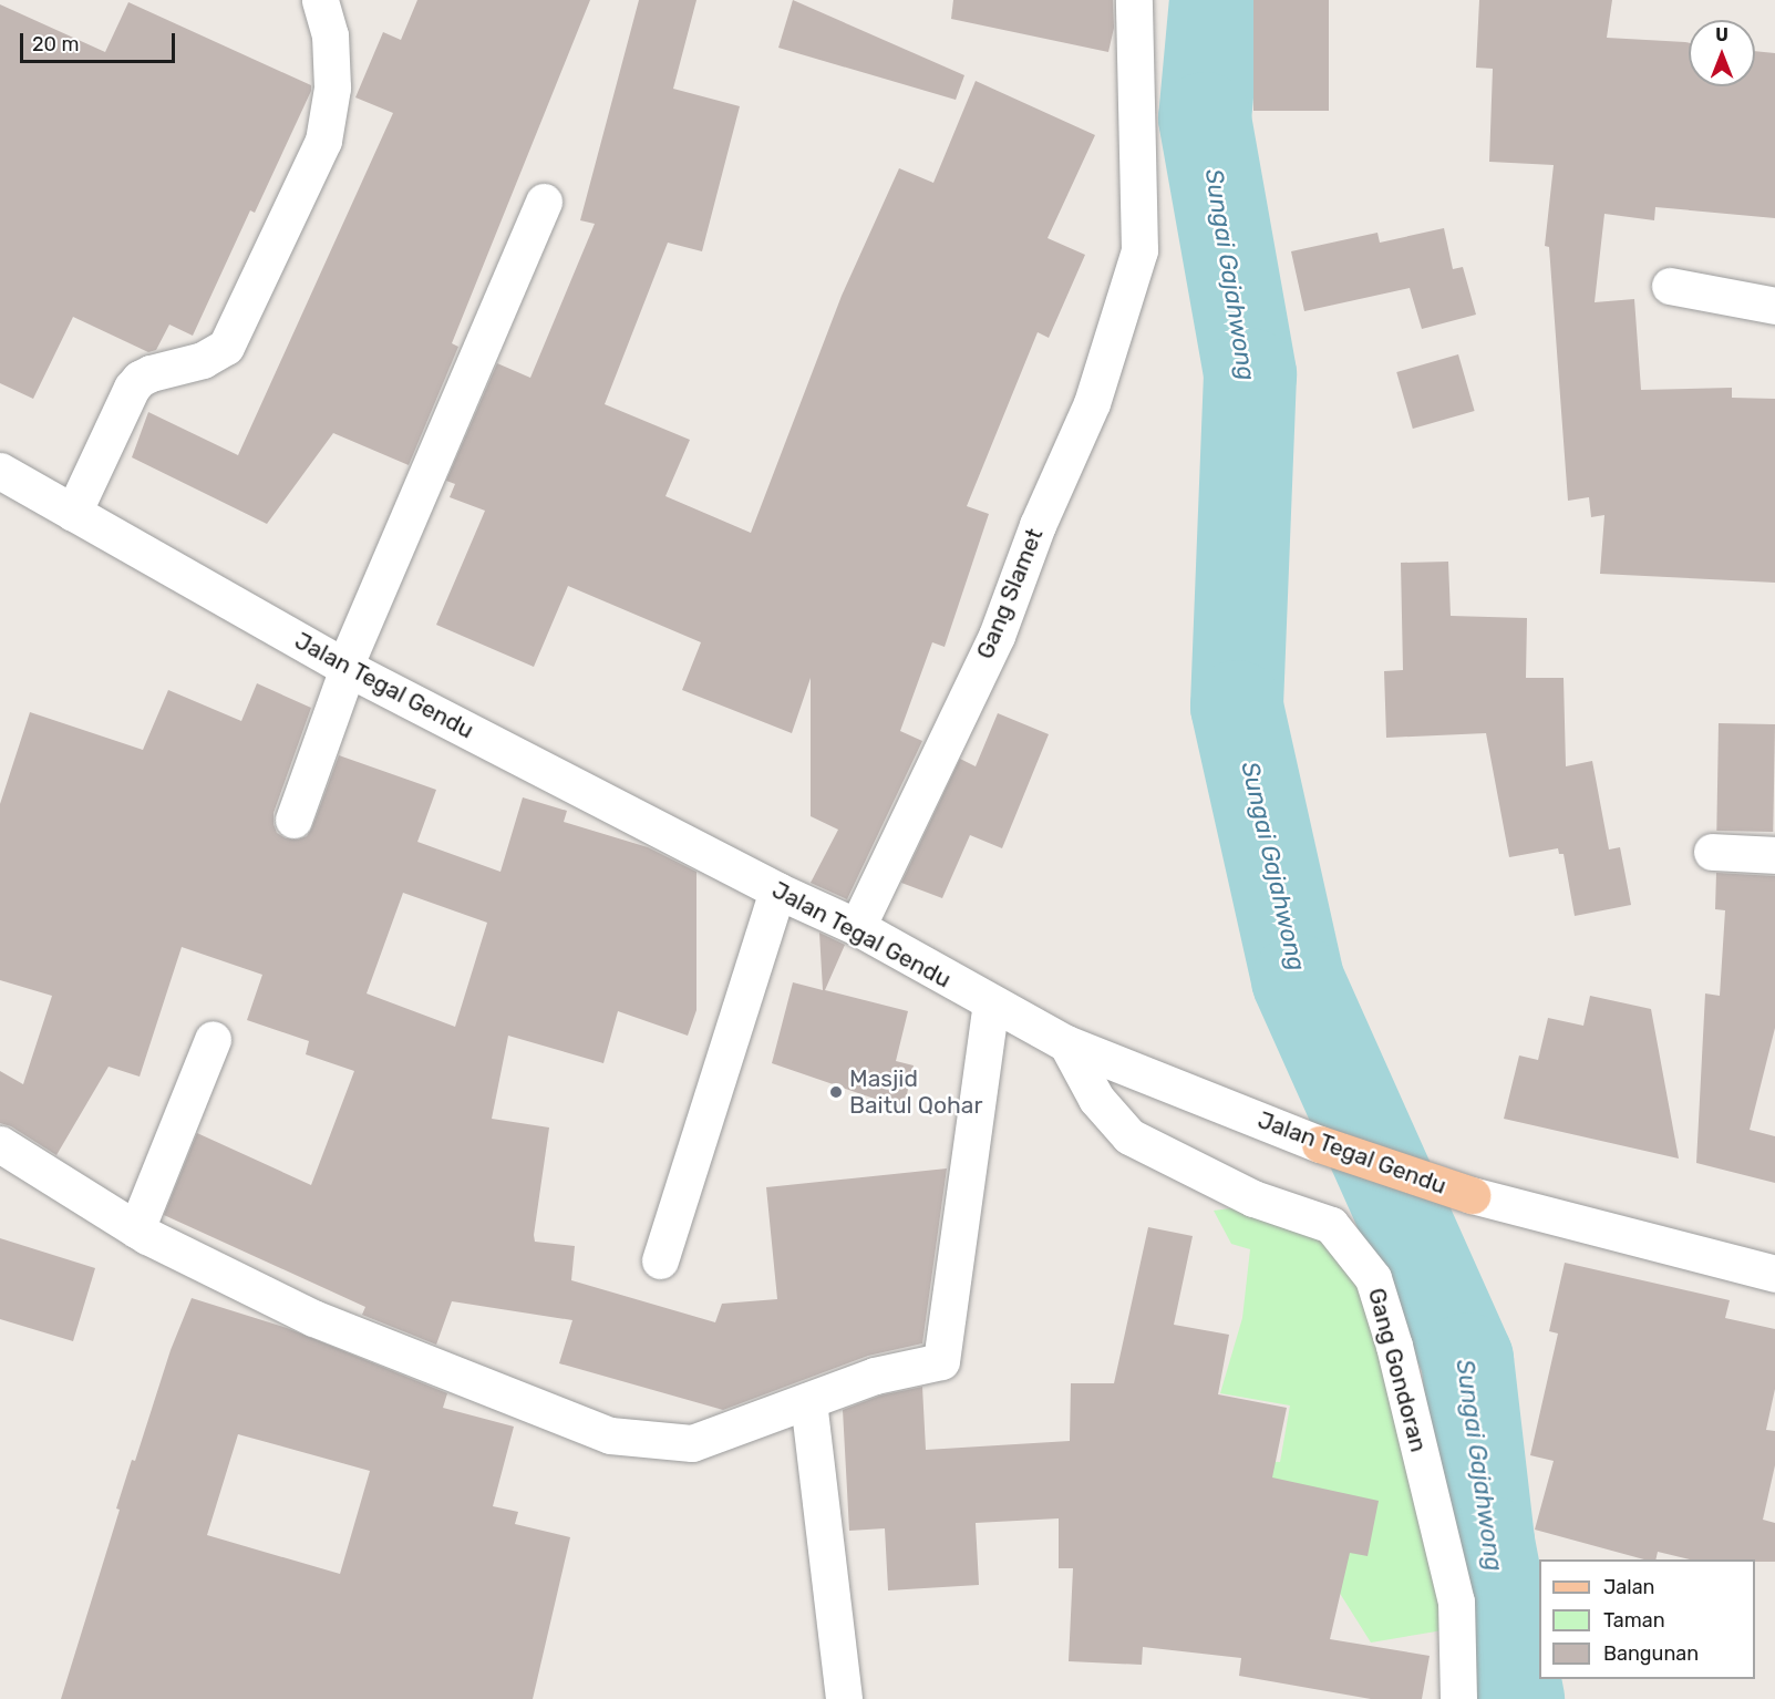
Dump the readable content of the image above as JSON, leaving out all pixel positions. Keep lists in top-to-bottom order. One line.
{"streets":{"main road":["Jalan Tegal Gendu"],"street":["Gang Slamet","Gang Gondoran"]},"crossings":[["Gang Slamet","Jalan Tegal Gendu"],["Jalan Tegal Gendu","Gang Gondoran"]],"water":["Sungai Gajahwong"],"places":["Masjid Baitul Qohar"],"legend":["Jalan","Taman","Bangunan"],"scale_bar":"20 m","north":"top"}
